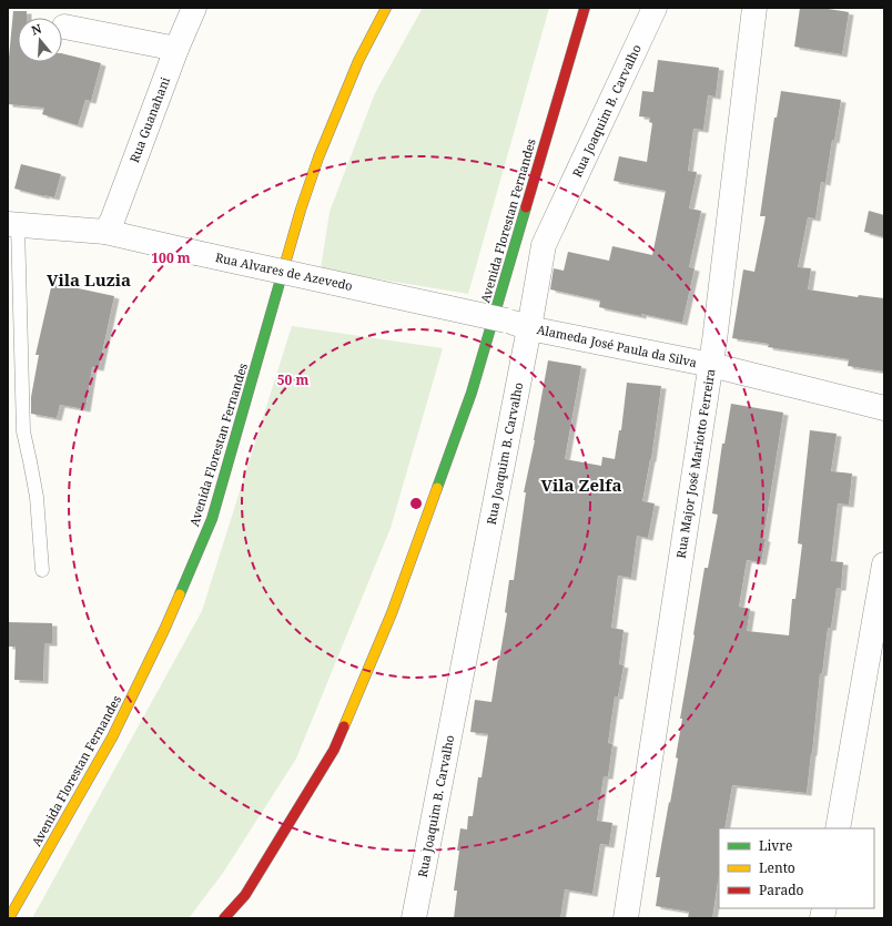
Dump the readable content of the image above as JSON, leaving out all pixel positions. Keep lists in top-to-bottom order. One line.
{"streets":{"highway":["Avenida Florestan Fernandes"],"street":["Rua Joaquim B. Carvalho","Rua Guanahani","Rua Alvares de Azevedo","Alameda José Paula da Silva","Rua Major José Mariotto Ferreira"]},"crossings":[["Rua Joaquim B. Carvalho","Alameda José Paula da Silva"],["Rua Guanahani","Rua Alvares de Azevedo"],["Rua Alvares de Azevedo","Alameda José Paula da Silva"],["Alameda José Paula da Silva","Rua Major José Mariotto Ferreira"]],"districts":["Vila Luzia","Vila Zelfa"],"legend":["Livre","Lento","Parado"],"north":"top","rings":["100 m","50 m"]}
